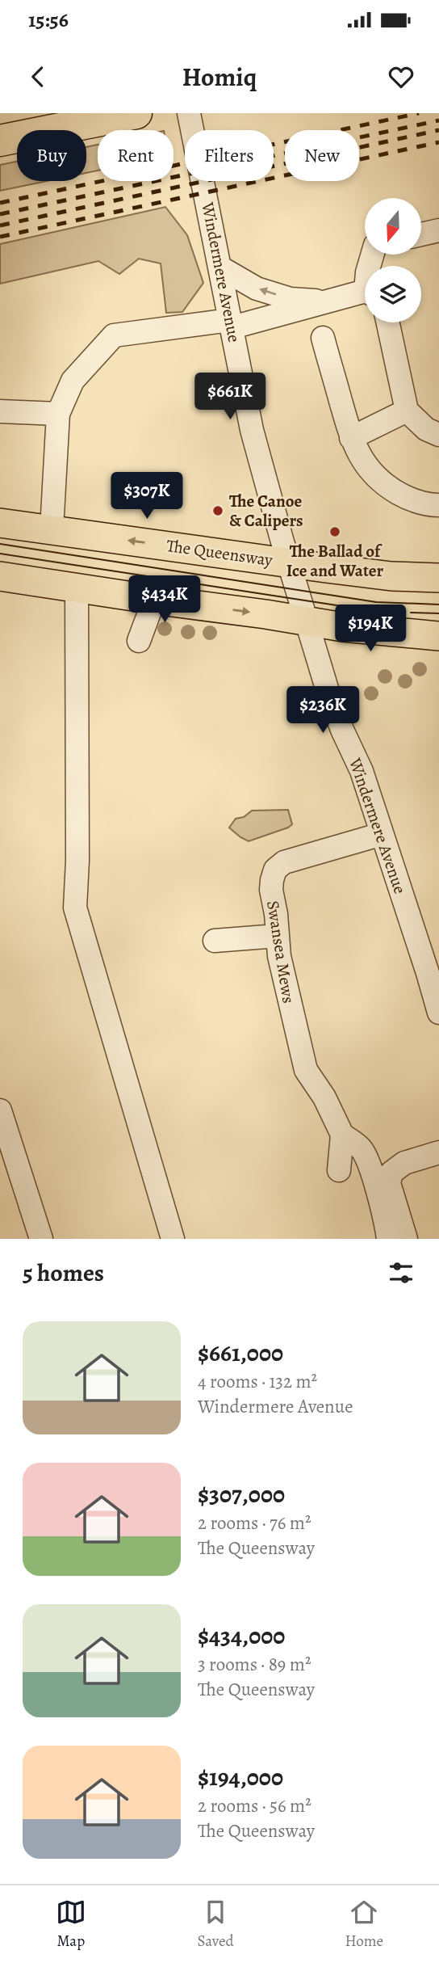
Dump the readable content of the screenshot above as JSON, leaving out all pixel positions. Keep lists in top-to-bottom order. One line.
{"streets":{"main road":["The Queensway"],"street":["Windermere Avenue","Swansea Mews"]},"crossings":[["Windermere Avenue","The Queensway"],["Windermere Avenue","Swansea Mews"]],"places":["The Canoe & Calipers","The Ballad of Ice and Water"],"north":"bottom","page":{"status":"15:56","header":"Homiq","chip":["Buy","Rent","Filters","New"],"price":["$661K","$307K","$434K","$194K","$236K"],"heading":"5 homes","list":[{"name":"$661,000","note":"4 rooms · 132 m² · Windermere Avenue"},{"name":"$307,000","note":"2 rooms · 76 m² · The Queensway"},{"name":"$434,000","note":"3 rooms · 89 m² · The Queensway"},{"name":"$194,000","note":"2 rooms · 56 m² · The Queensway"}],"tabs":["Map","Saved","Home"]}}
